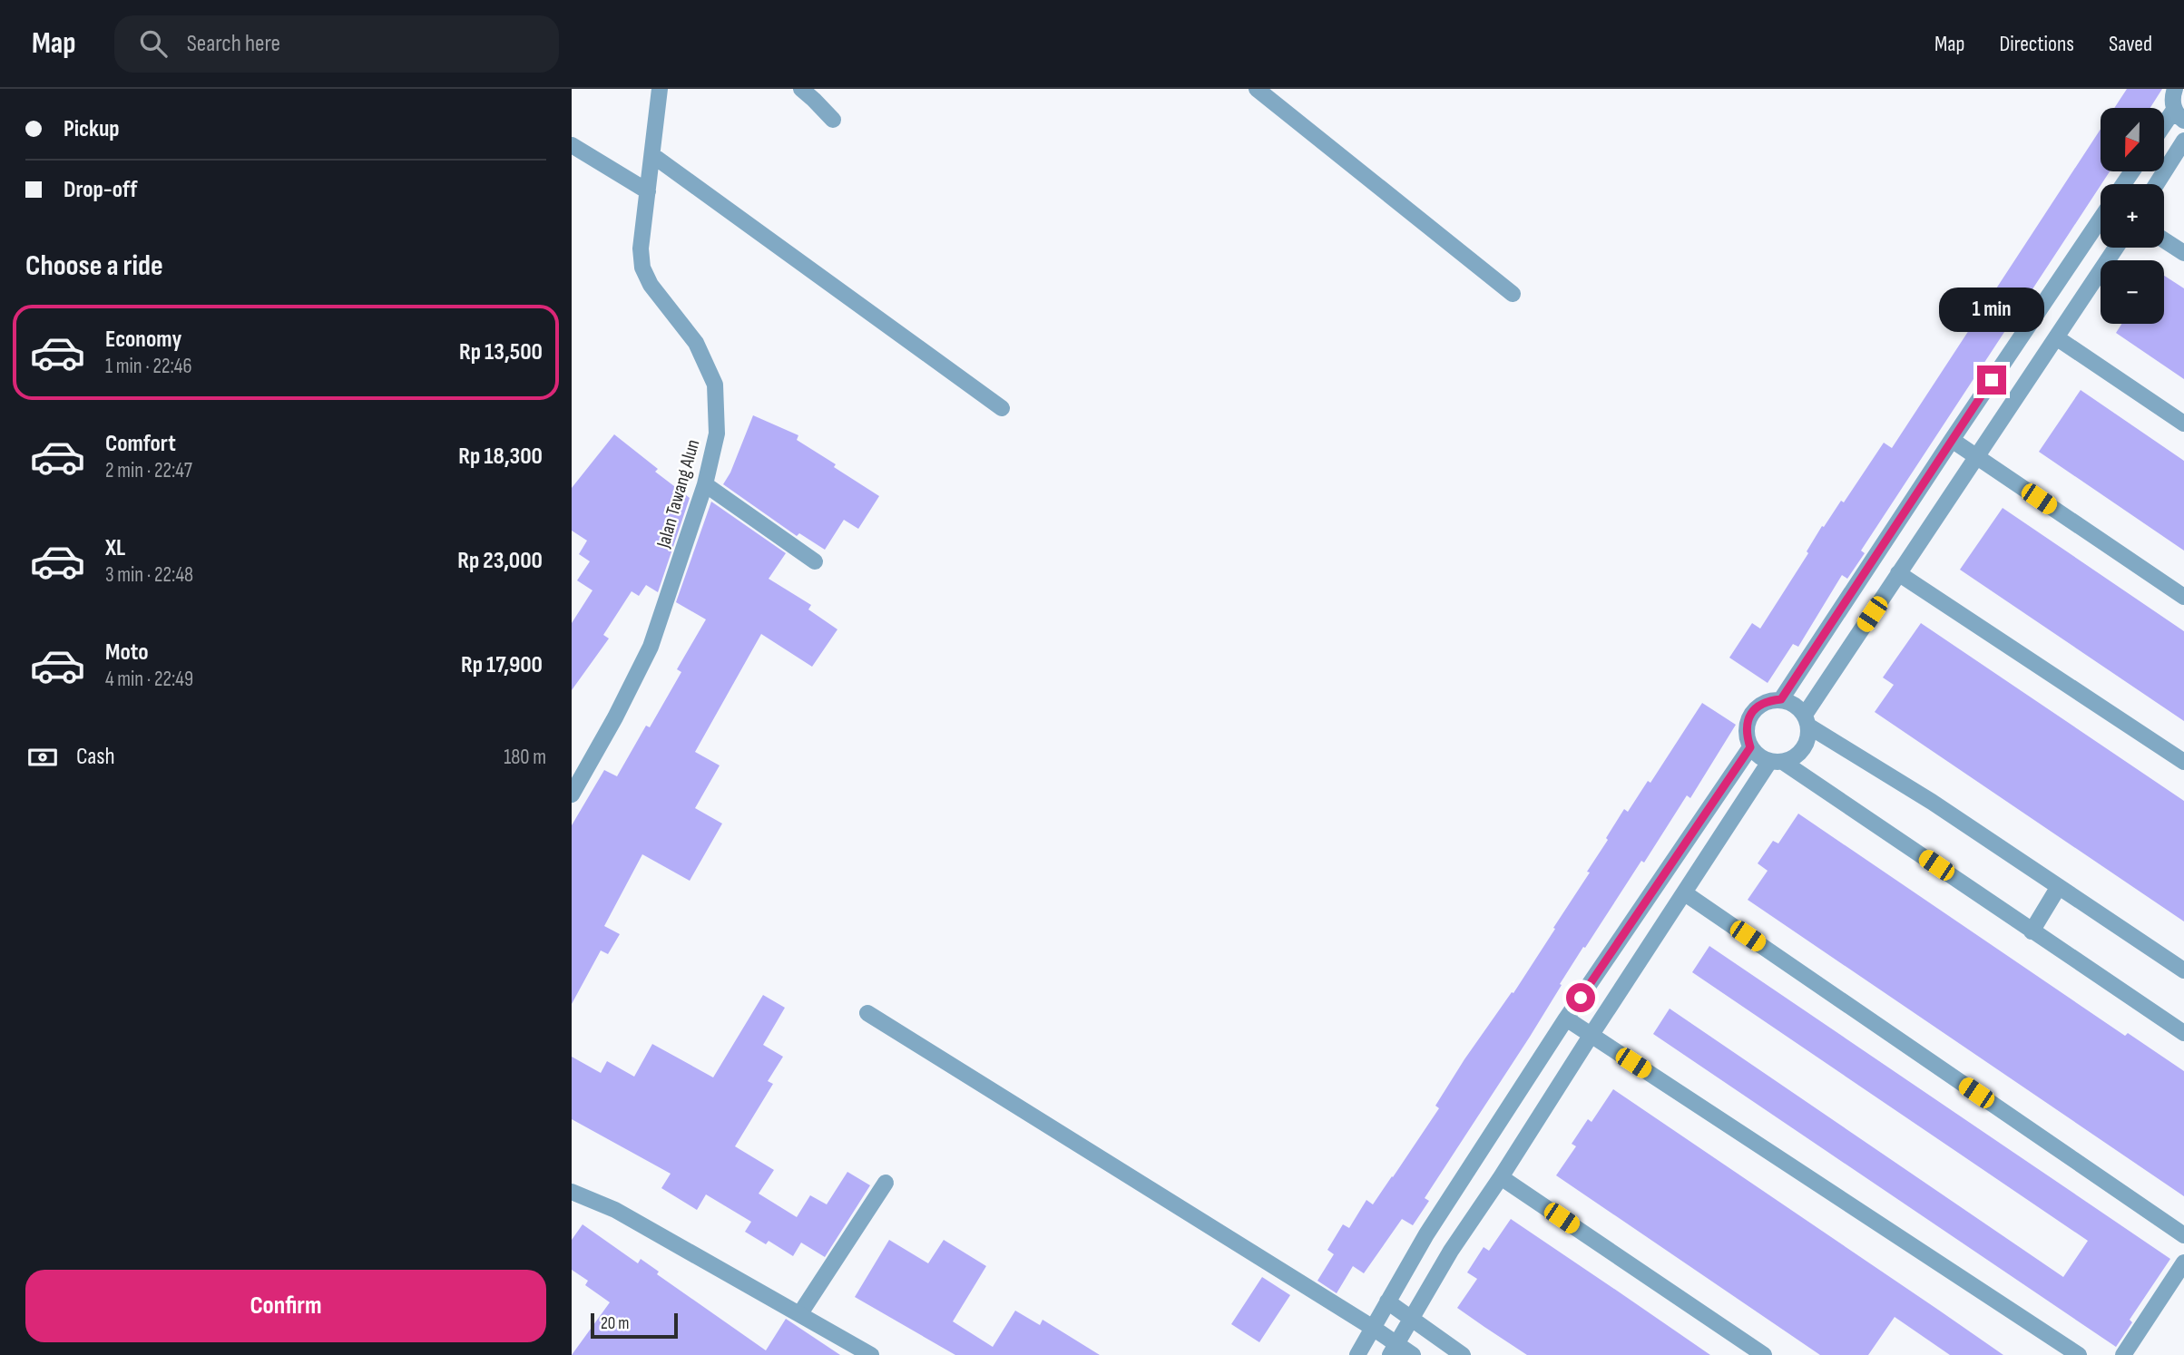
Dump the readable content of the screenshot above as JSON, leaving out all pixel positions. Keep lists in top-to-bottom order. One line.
{"streets":{"street":["Jalan Tawang Alun"]},"scale_bar":"20 m","north":"bottom","page":{"header":"Map","search":"Search here","nav":["Map","Directions","Saved"],"banner":["Pickup","Drop-off"],"map_buttons":["+","−"],"heading":"Choose a ride","bubble":"1 min","list":[{"name":"Economy","note":"1 min · 22:46","value":"Rp 13,500"},{"name":"Comfort","note":"2 min · 22:47","value":"Rp 18,300"},{"name":"XL","note":"3 min · 22:48","value":"Rp 23,000"},{"name":"Moto","note":"4 min · 22:49","value":"Rp 17,900"}],"pay":["Cash","180 m"],"buttons":"Confirm","scale":"20 m"}}
